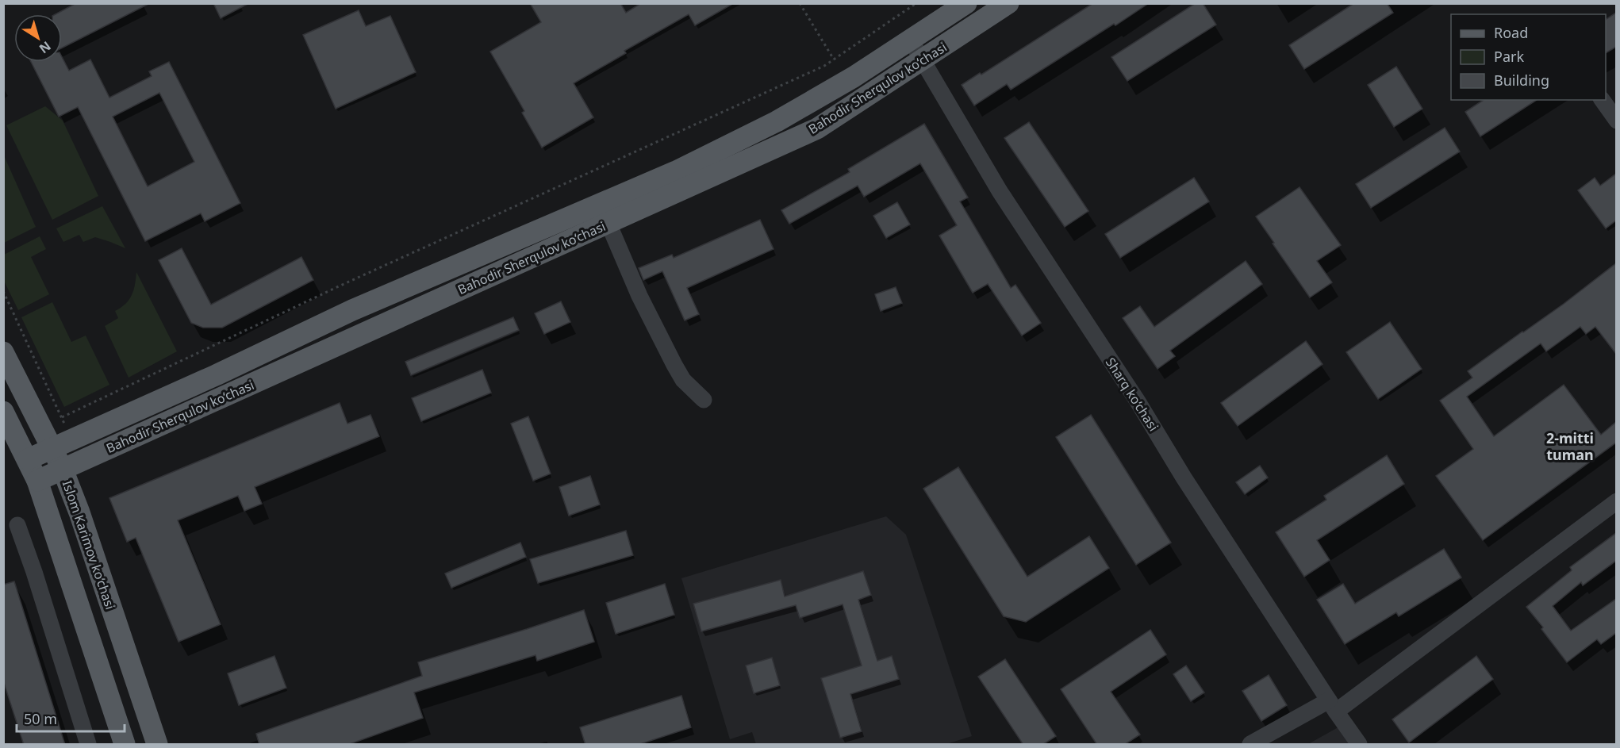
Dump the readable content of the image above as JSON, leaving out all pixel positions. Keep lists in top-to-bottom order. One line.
{"streets":{"main road":["Bahodir Sherqulov ko‘chasi","Islom Karimov ko‘chasi"],"street":["Sharq ko‘chasi"]},"crossings":[["Bahodir Sherqulov ko‘chasi","Sharq ko‘chasi"],["Bahodir Sherqulov ko‘chasi","Islom Karimov ko‘chasi"]],"districts":["2-mitti tuman"],"legend":["Road","Park","Building"],"scale_bar":"50 m","north":"bottom right"}
